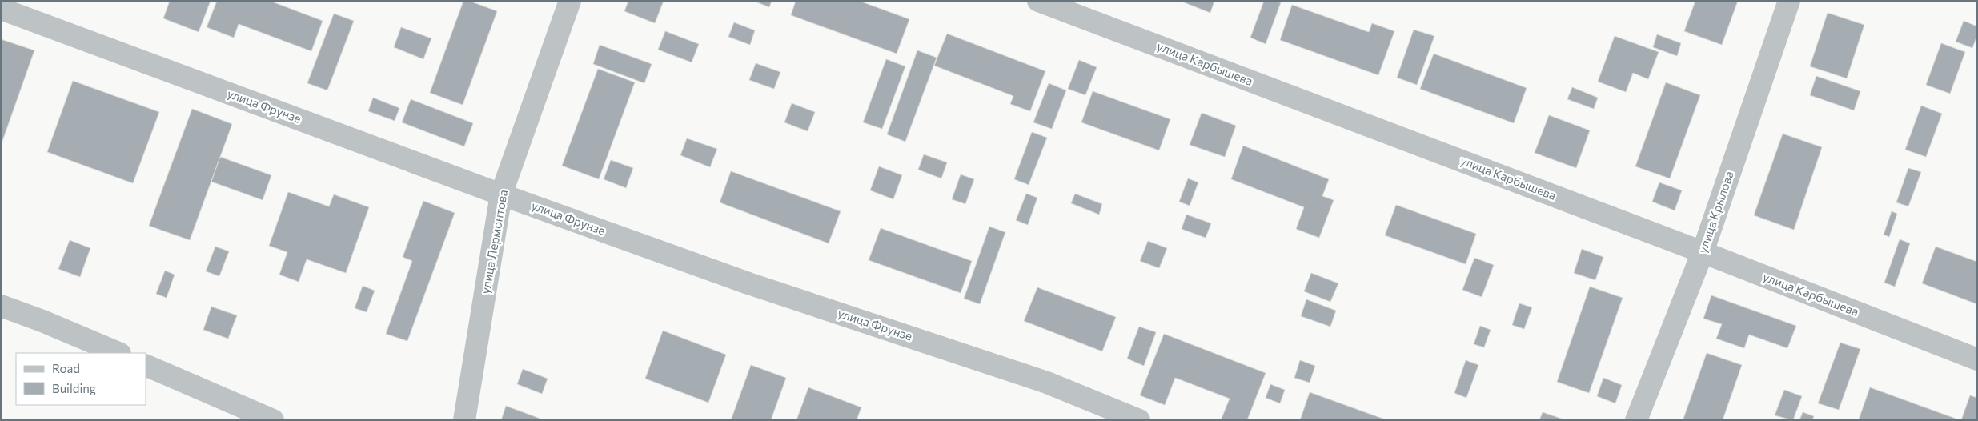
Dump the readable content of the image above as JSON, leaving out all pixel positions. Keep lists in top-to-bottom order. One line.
{"streets":{"street":["улица Карбышева","улица Фрунзе","улица Крылова","улица Лермонтова"]},"crossings":[["улица Карбышева","улица Крылова"],["улица Фрунзе","улица Лермонтова"]],"legend":["Road","Building"]}
